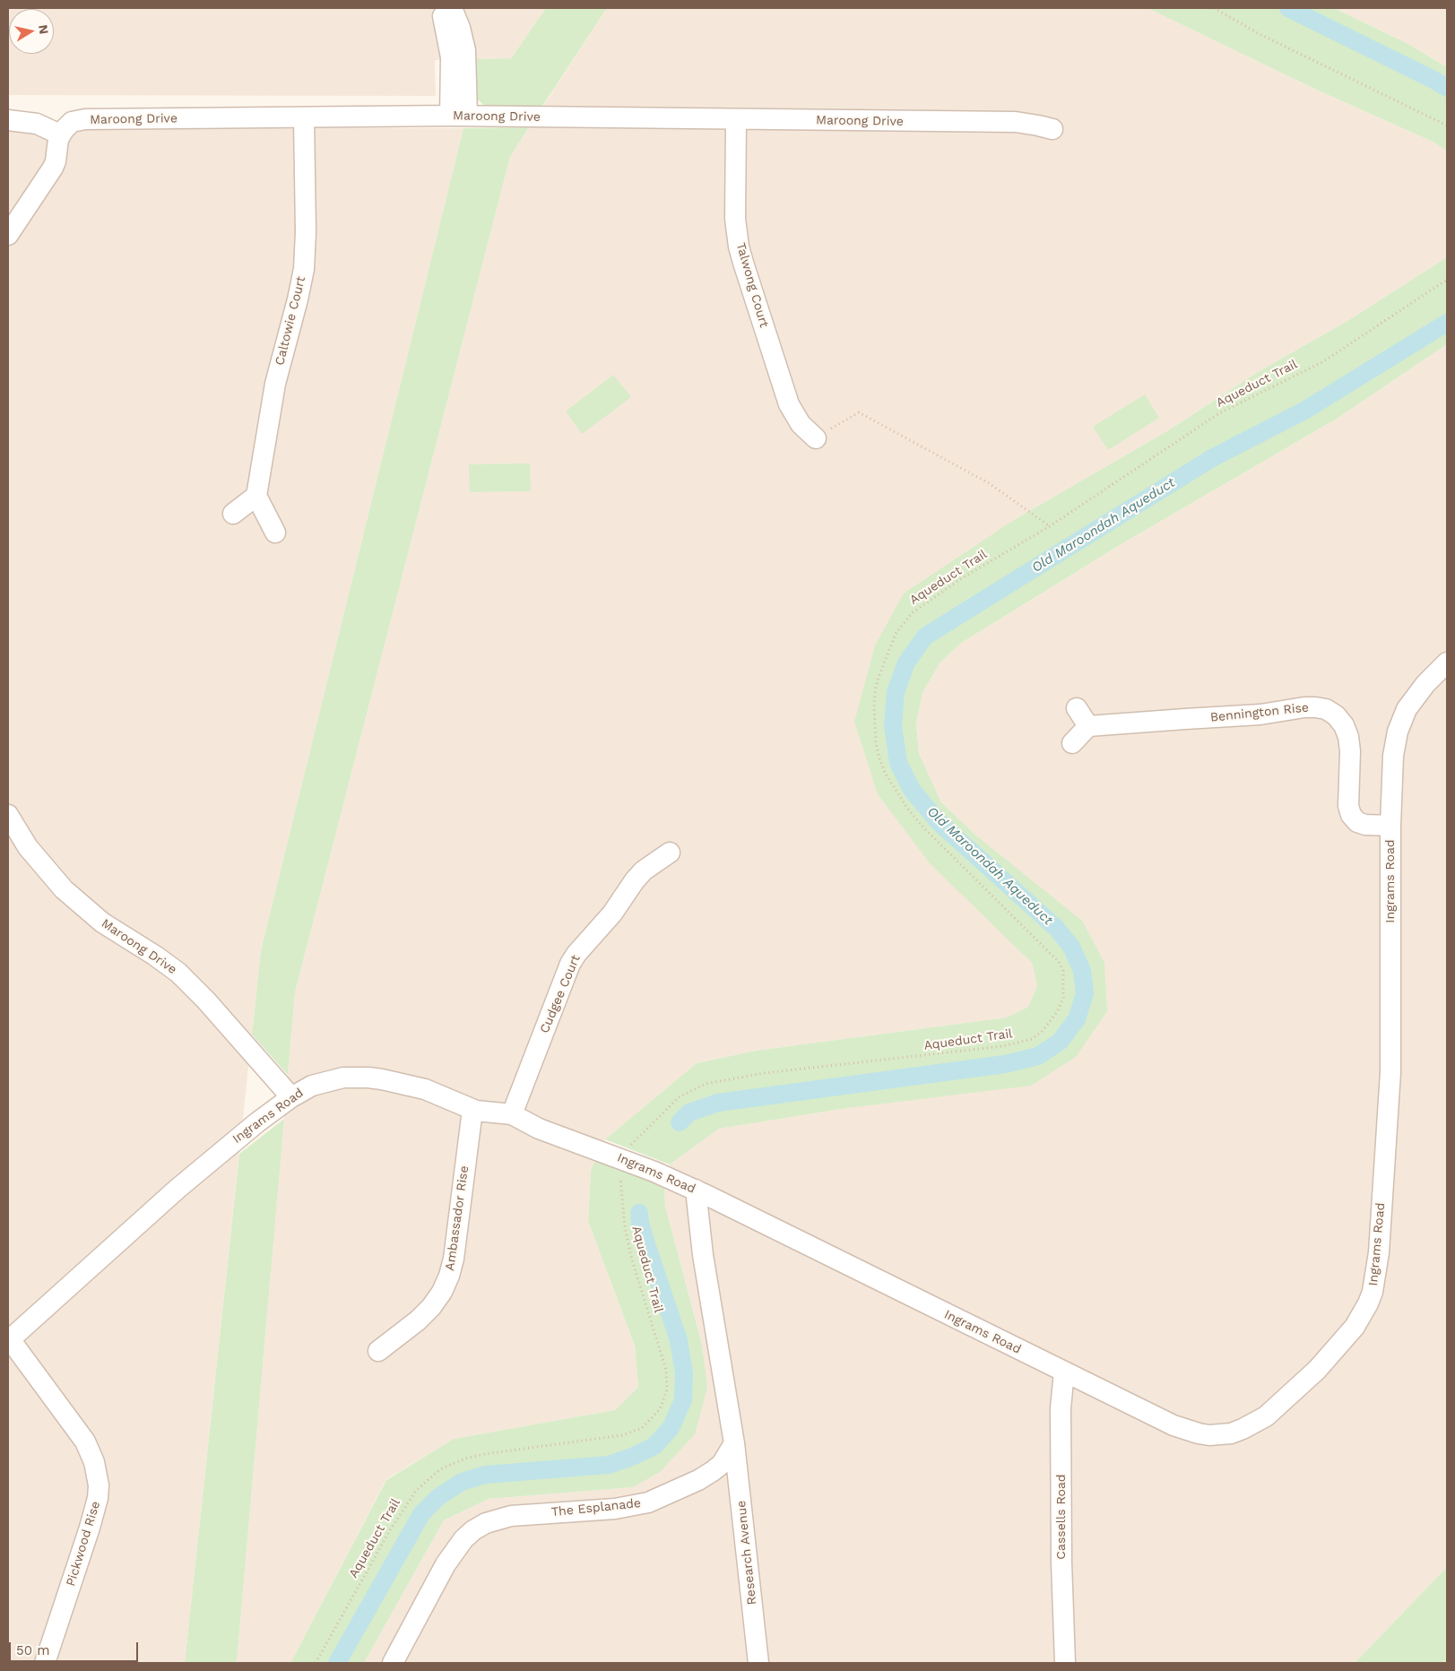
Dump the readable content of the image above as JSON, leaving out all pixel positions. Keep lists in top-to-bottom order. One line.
{"streets":{"street":["Maroong Drive","Talwong Court","Caltowie Court","Bennington Rise","Ingrams Road","Cudgee Court","Ambassador Rise","The Esplanade","Cassells Road","Pickwood Rise","Research Avenue"],"path":["Aqueduct Trail"]},"crossings":[["Maroong Drive","Talwong Court"],["Maroong Drive","Caltowie Court"],["Maroong Drive","Ingrams Road"],["Aqueduct Trail","Ingrams Road"],["Bennington Rise","Ingrams Road"],["Ingrams Road","Cudgee Court"],["Ingrams Road","Ambassador Rise"],["Ingrams Road","Cassells Road"],["Ingrams Road","Pickwood Rise"],["The Esplanade","Research Avenue"]],"water":["Old Maroondah Aqueduct"],"scale_bar":"50 m","north":"right"}
